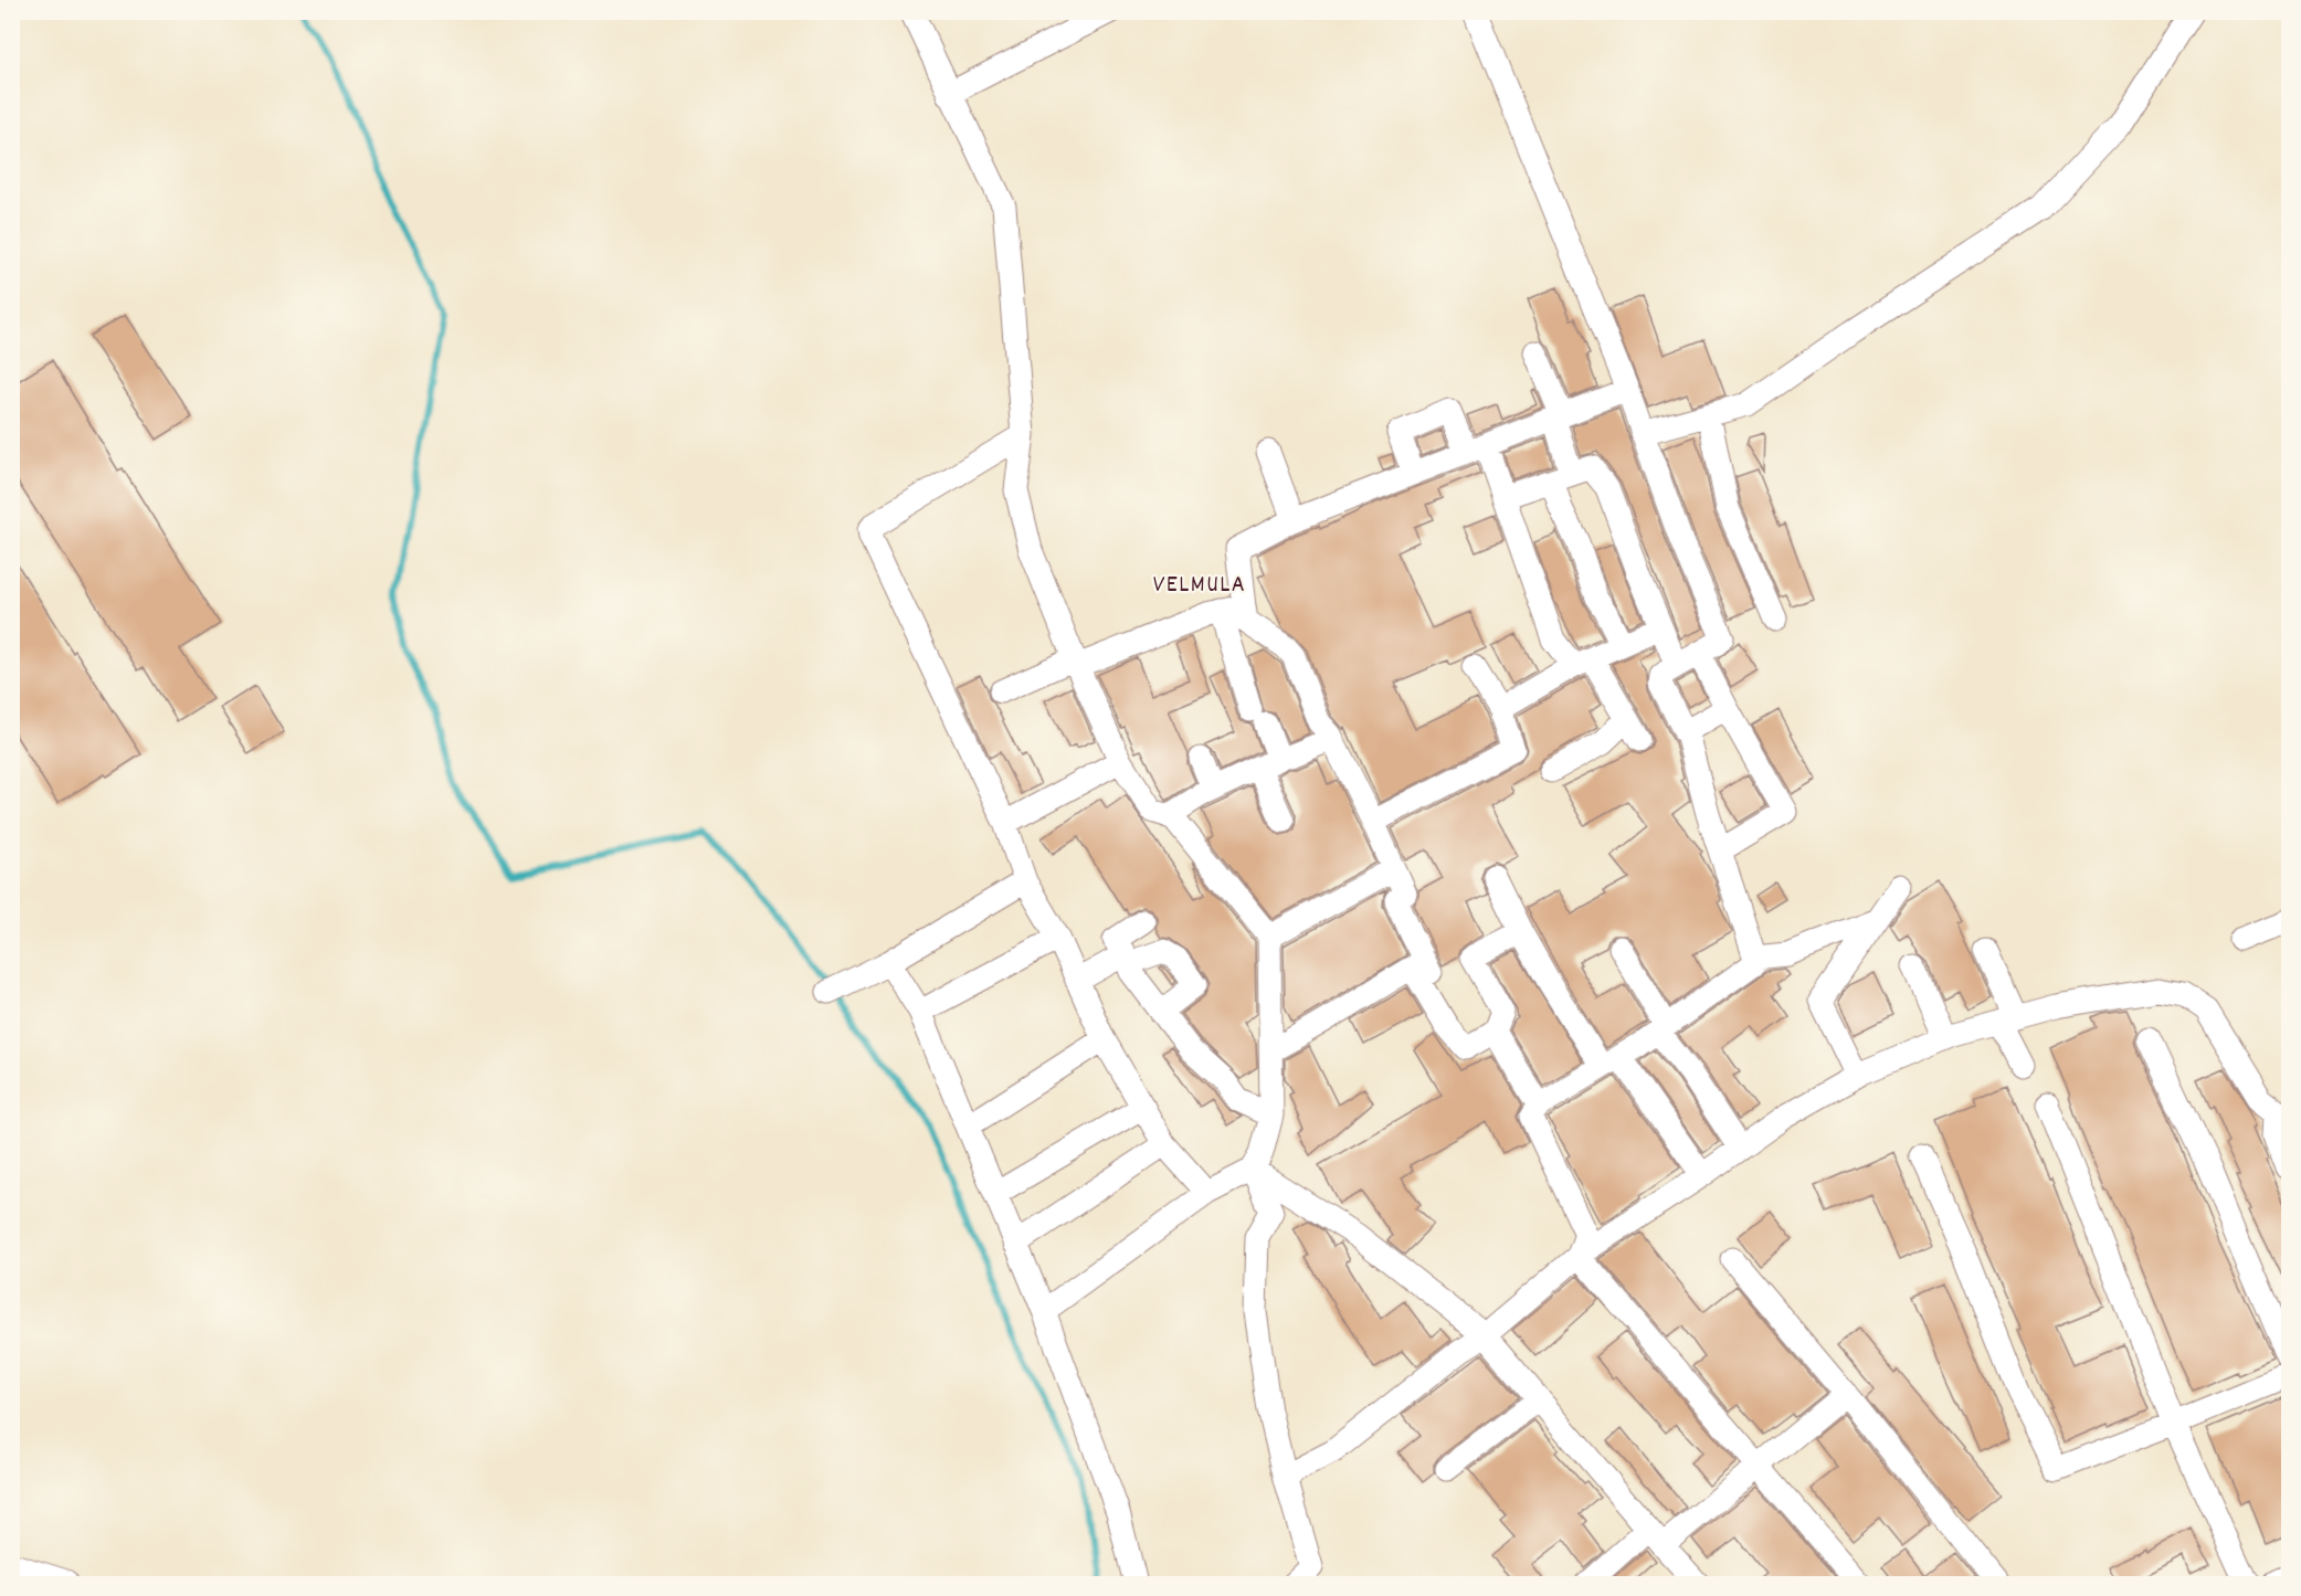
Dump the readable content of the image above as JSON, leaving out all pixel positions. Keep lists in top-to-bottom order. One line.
{"districts":["VELMULA"]}
